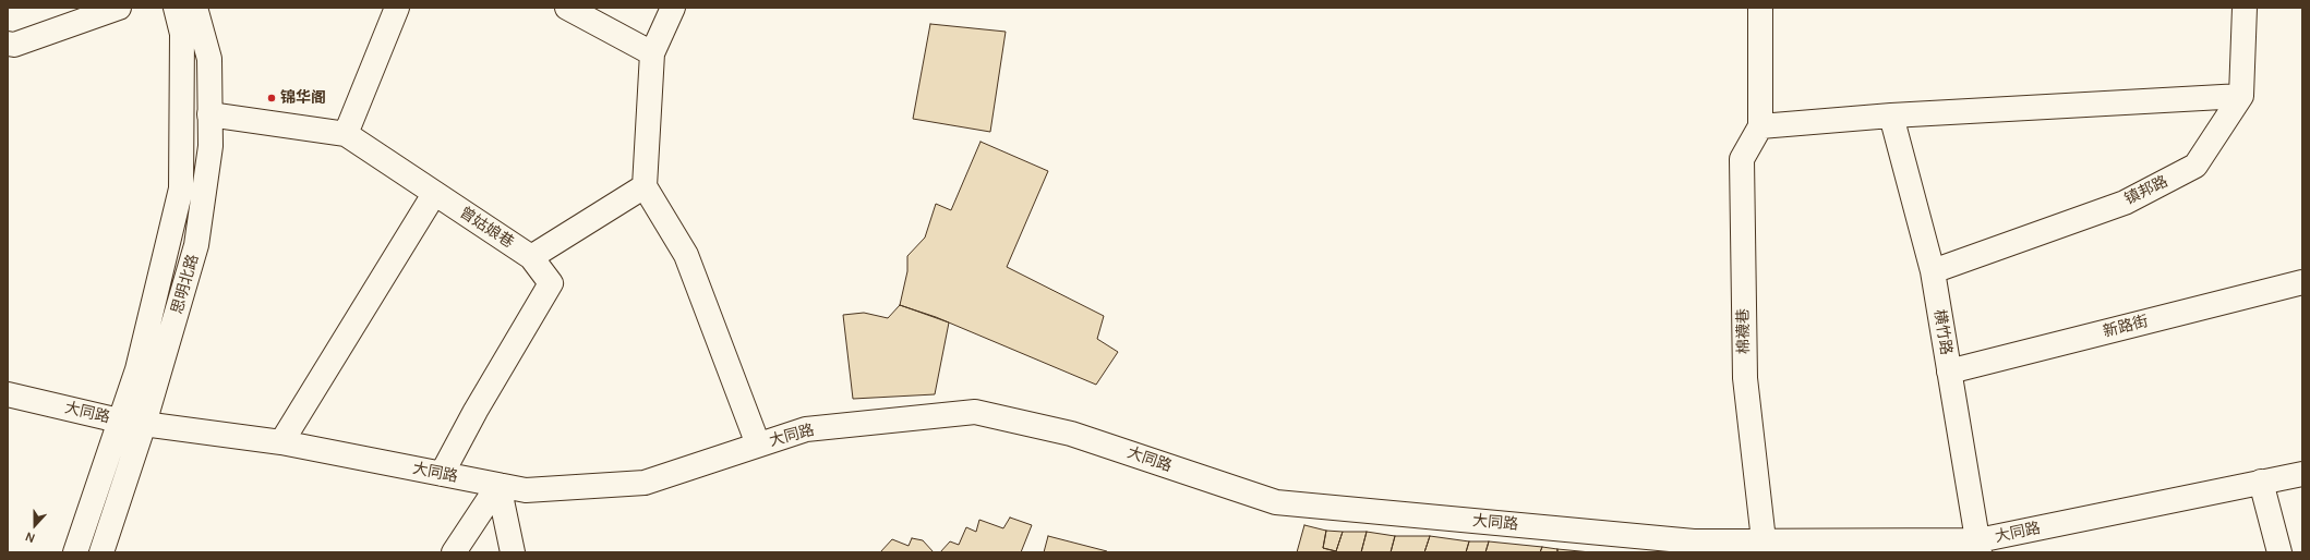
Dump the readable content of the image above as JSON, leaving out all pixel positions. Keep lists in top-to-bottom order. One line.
{"streets":{"street":["镇邦路","曾姑娘巷","思明北路","新路街","棉襪巷","横竹路","大同路"]},"crossings":[["镇邦路","横竹路"],["曾姑娘巷","思明北路"],["曾姑娘巷","大同路"],["思明北路","大同路"],["新路街","横竹路"],["棉襪巷","大同路"],["横竹路","大同路"]],"places":["锦华阁"],"north":"bottom"}
